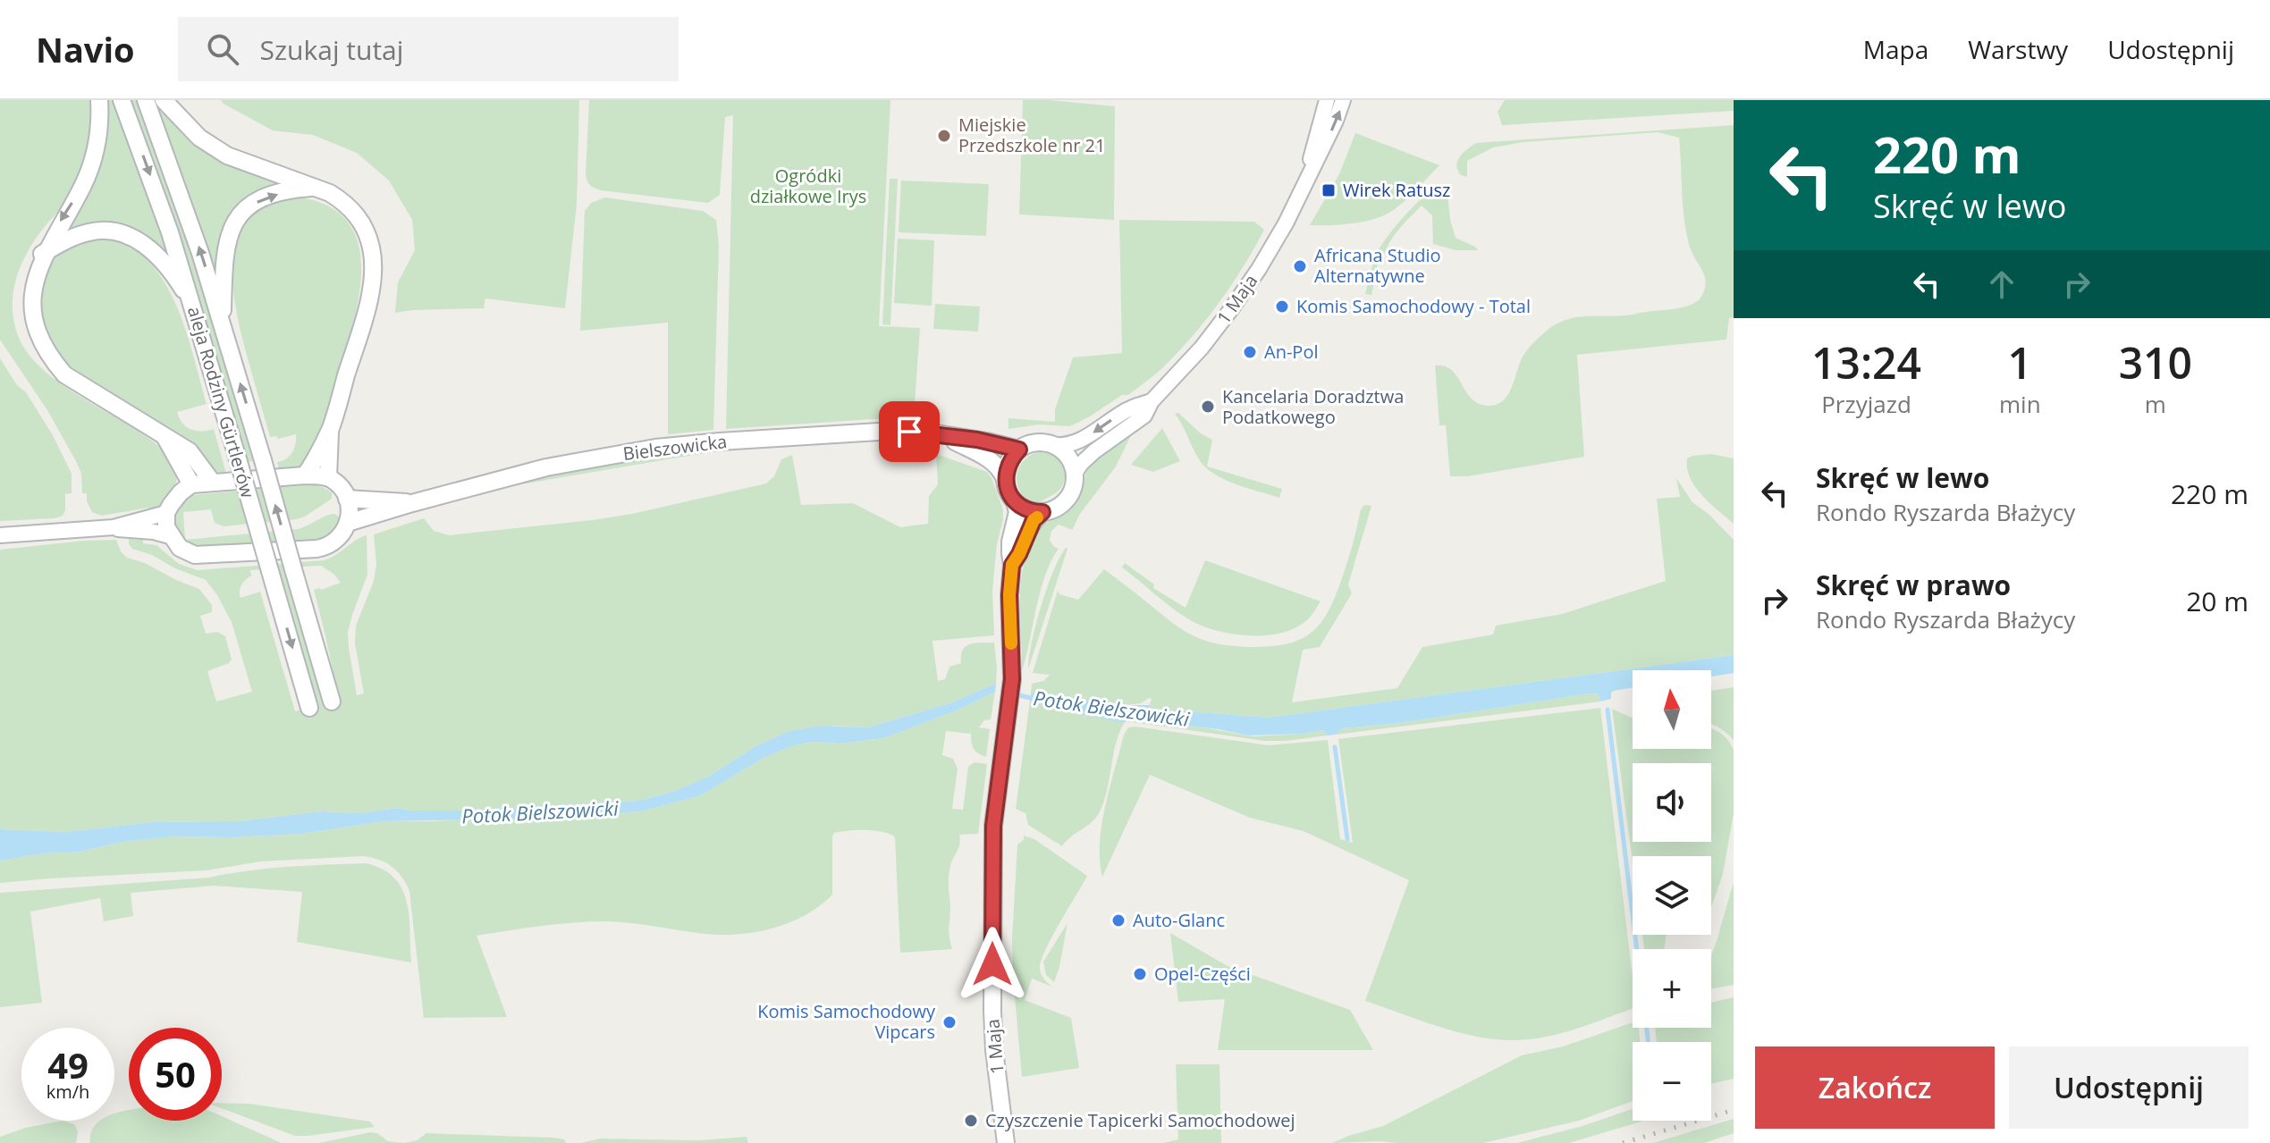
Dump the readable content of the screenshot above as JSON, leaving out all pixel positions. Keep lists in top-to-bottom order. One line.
{"streets":{"main road":["1 Maja","aleja Rodziny Gürtlerów","Bielszowicka"]},"crossings":[["1 Maja","Bielszowicka"]],"water":["Potok Bielszowicki"],"parks":["Ogródki działkowe Irys"],"places":{"other":["Miejskie Przedszkole nr 21","Africana Studio Alternatywne","Komis Samochodowy - Total","An-Pol","Kancelaria Doradztwa Podatkowego","Auto-Glanc","Opel-Części","Komis Samochodowy Vipcars","Czyszczenie Tapicerki Samochodowej"],"transit":["Wirek Ratusz"]},"north":"top","page":{"header":"Navio","search":"Szukaj tutaj","nav":["Mapa","Warstwy","Udostępnij"],"turn":["220 m","Skręć w lewo"],"eta":["13:24","Przyjazd","1","min","310","m"],"list":[{"name":"Skręć w lewo","note":"Rondo Ryszarda Błażycy","value":"220 m"},{"name":"Skręć w prawo","note":"Rondo Ryszarda Błażycy","value":"20 m"}],"map_buttons":["+","−"],"speed":"49 km/h","limit":"50","buttons":["Zakończ","Udostępnij"]}}
